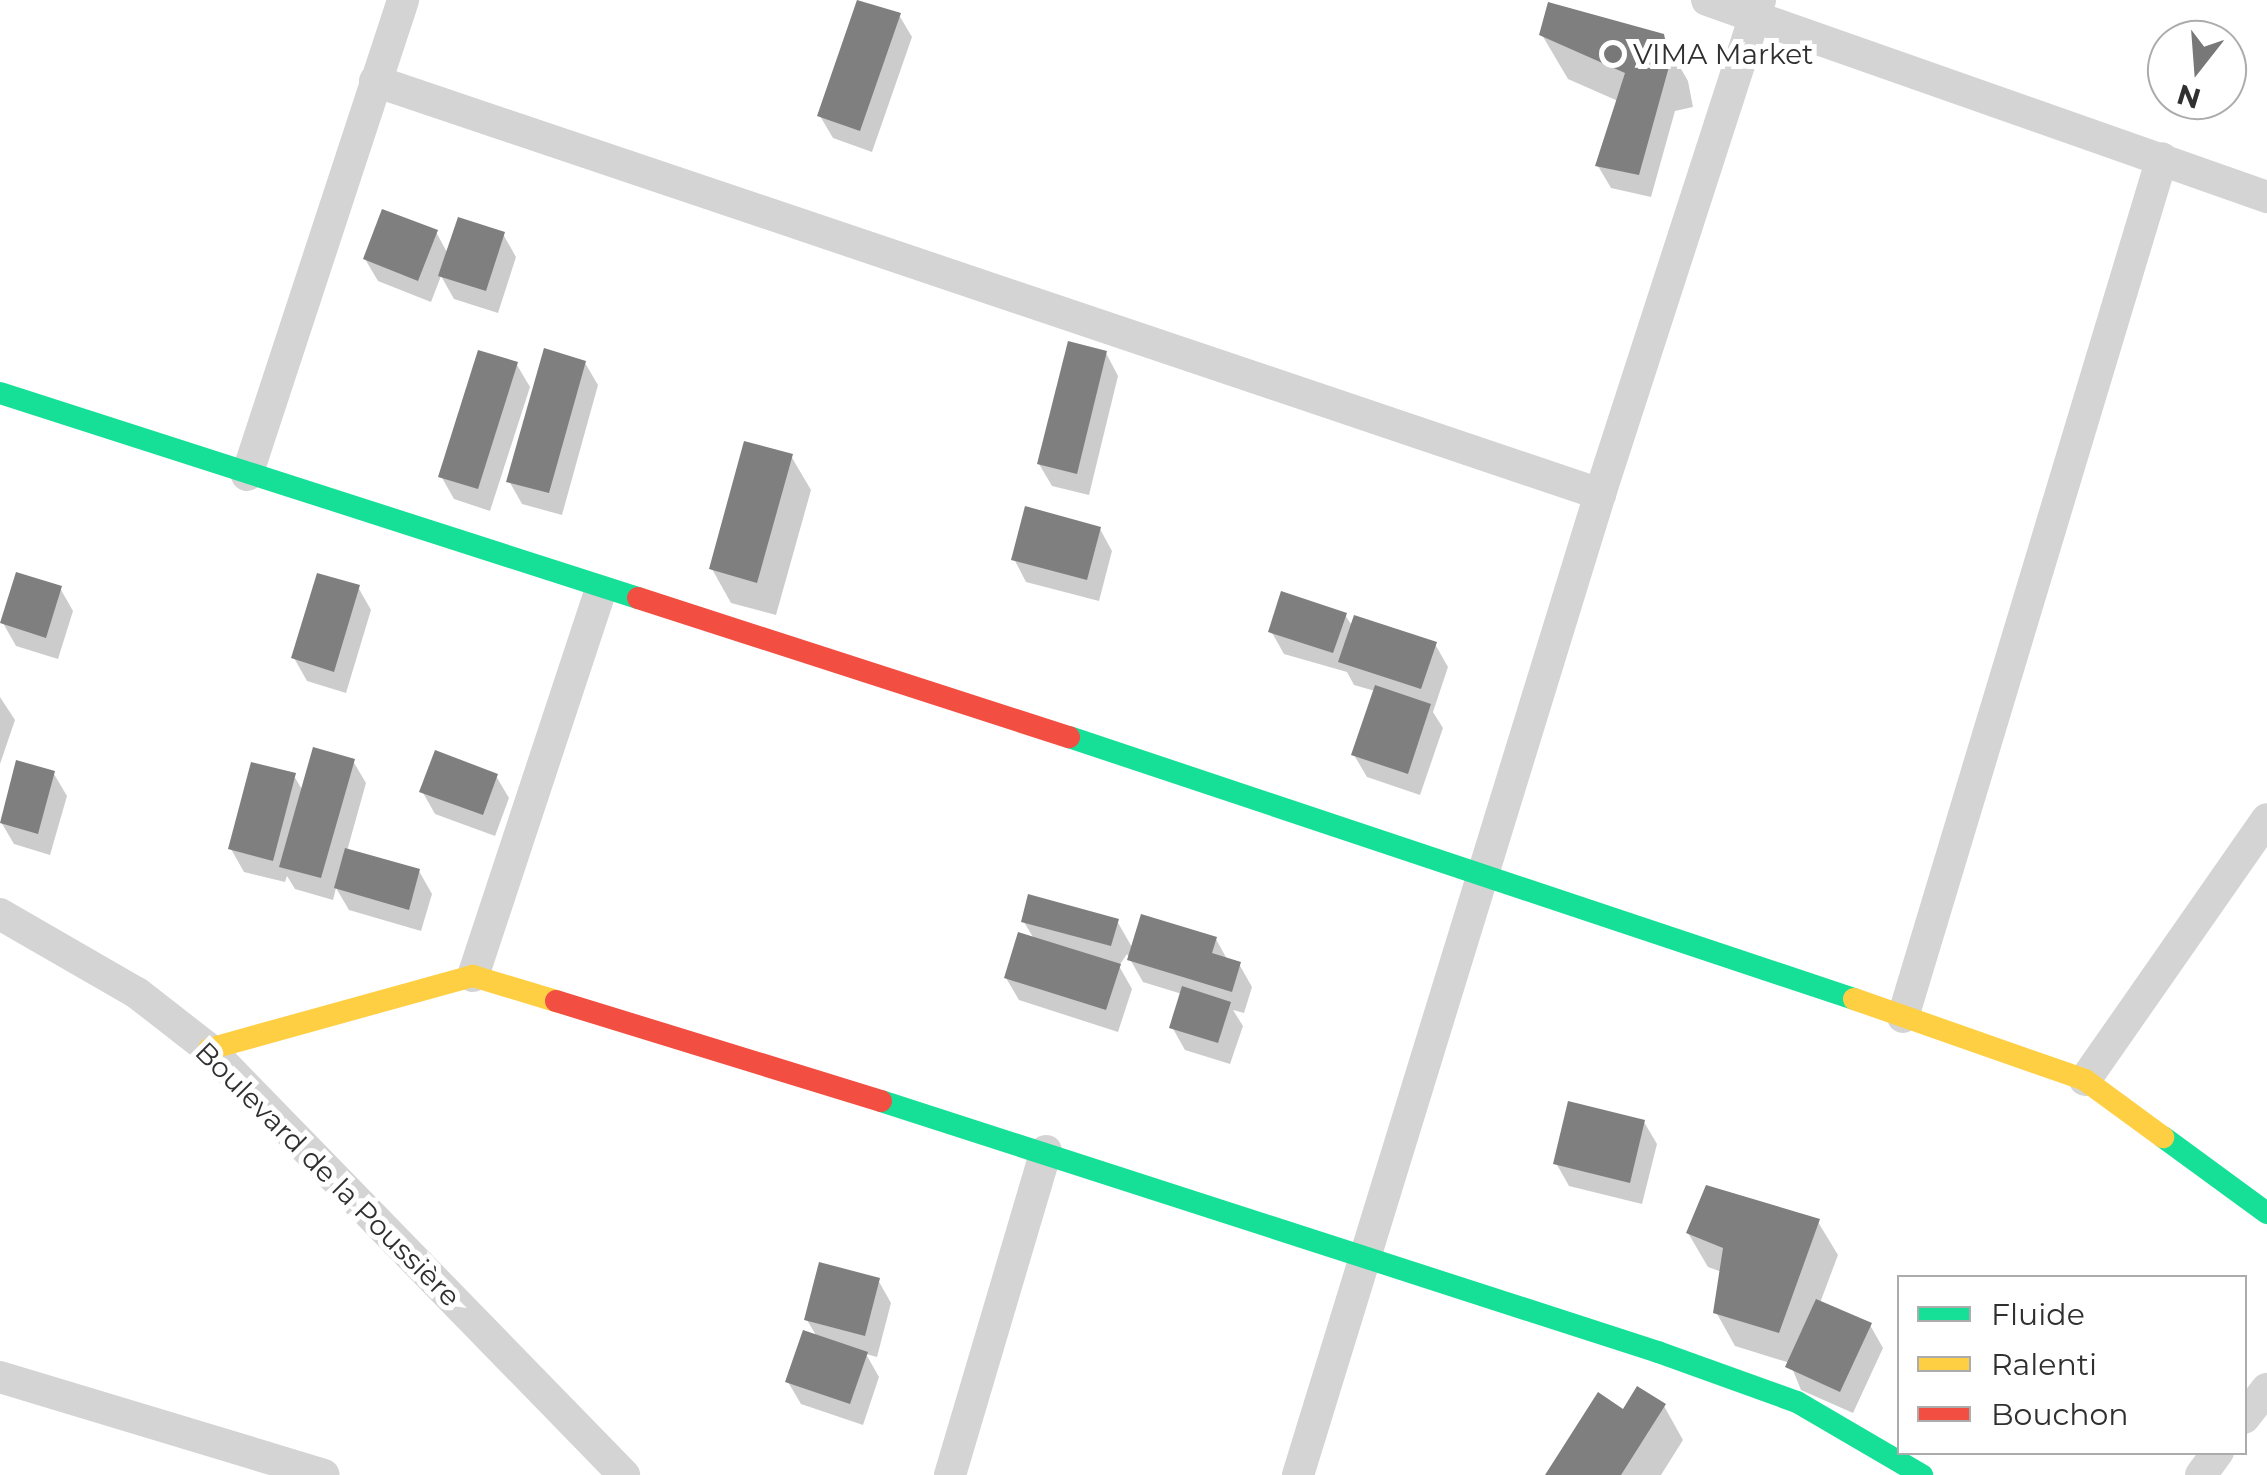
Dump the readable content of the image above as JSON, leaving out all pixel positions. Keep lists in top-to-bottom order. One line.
{"streets":{"street":["Boulevard de la Poussière"]},"places":["VIMA Market"],"legend":["Fluide","Ralenti","Bouchon"],"north":"bottom"}
